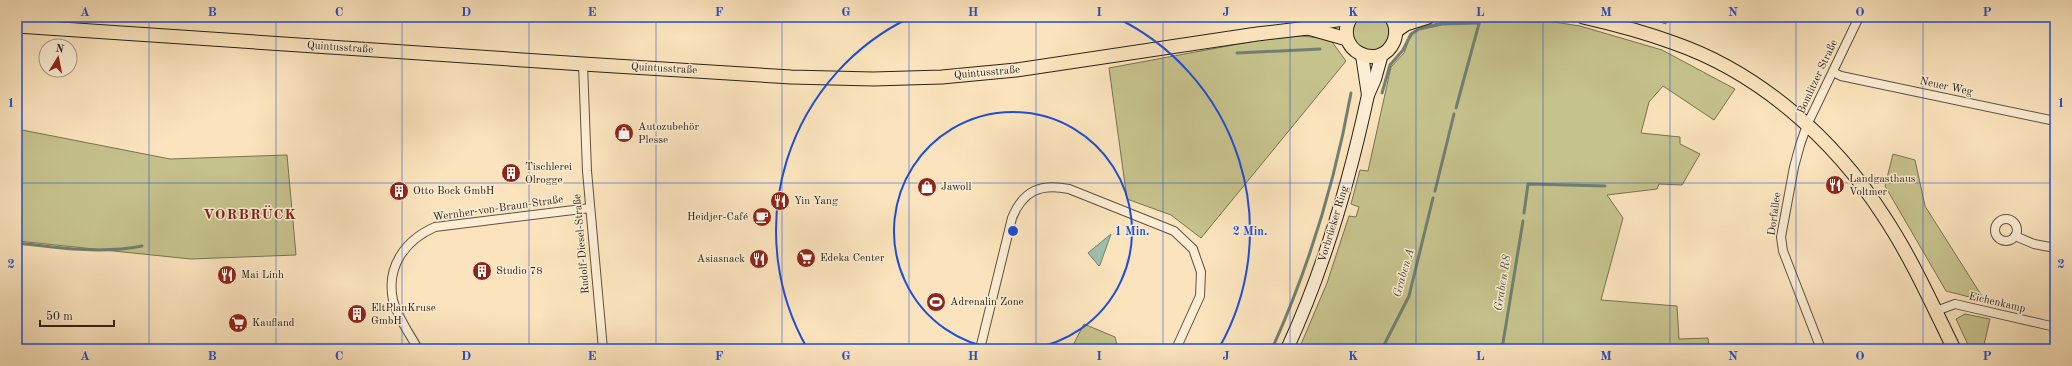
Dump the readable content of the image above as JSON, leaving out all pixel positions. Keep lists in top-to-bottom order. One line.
{"streets":{"main road":["Quintusstraße","Vorbrücker Ring"],"street":["Bomlitzer Straße","Neuer Weg","Wernher-von-Braun-Straße","Dorfallee","Rudolf-Diesel-Straße","Eichenkamp"]},"crossings":[["Quintusstraße","Rudolf-Diesel-Straße"],["Bomlitzer Straße","Neuer Weg"],["Bomlitzer Straße","Dorfallee"],["Wernher-von-Braun-Straße","Rudolf-Diesel-Straße"]],"districts":["VORBRÜCK"],"water":["Graben A","Graben R8"],"places":{"shop":["Autozubehör Plesse","Jawoll"],"building":["Tischlerei Olrogge","Otto Bock GmbH","Studio 78","EltPlanKruse GmbH"],"restaurant":["Landgasthaus Voltmer","Yin Yang","Asiasnack","Mai Linh"],"cafe":["Heidjer-Café"],"supermarket":["Edeka Center","Kaufland"],"sports":["Adrenalin Zone"]},"scale_bar":"50 m","north":"top","grid":{"columns":["A","B","C","D","E","F","G","H","I","J","K","L","M","N","O","P"],"rows":["1","2"]},"rings":["1 Min.","2 Min."]}
